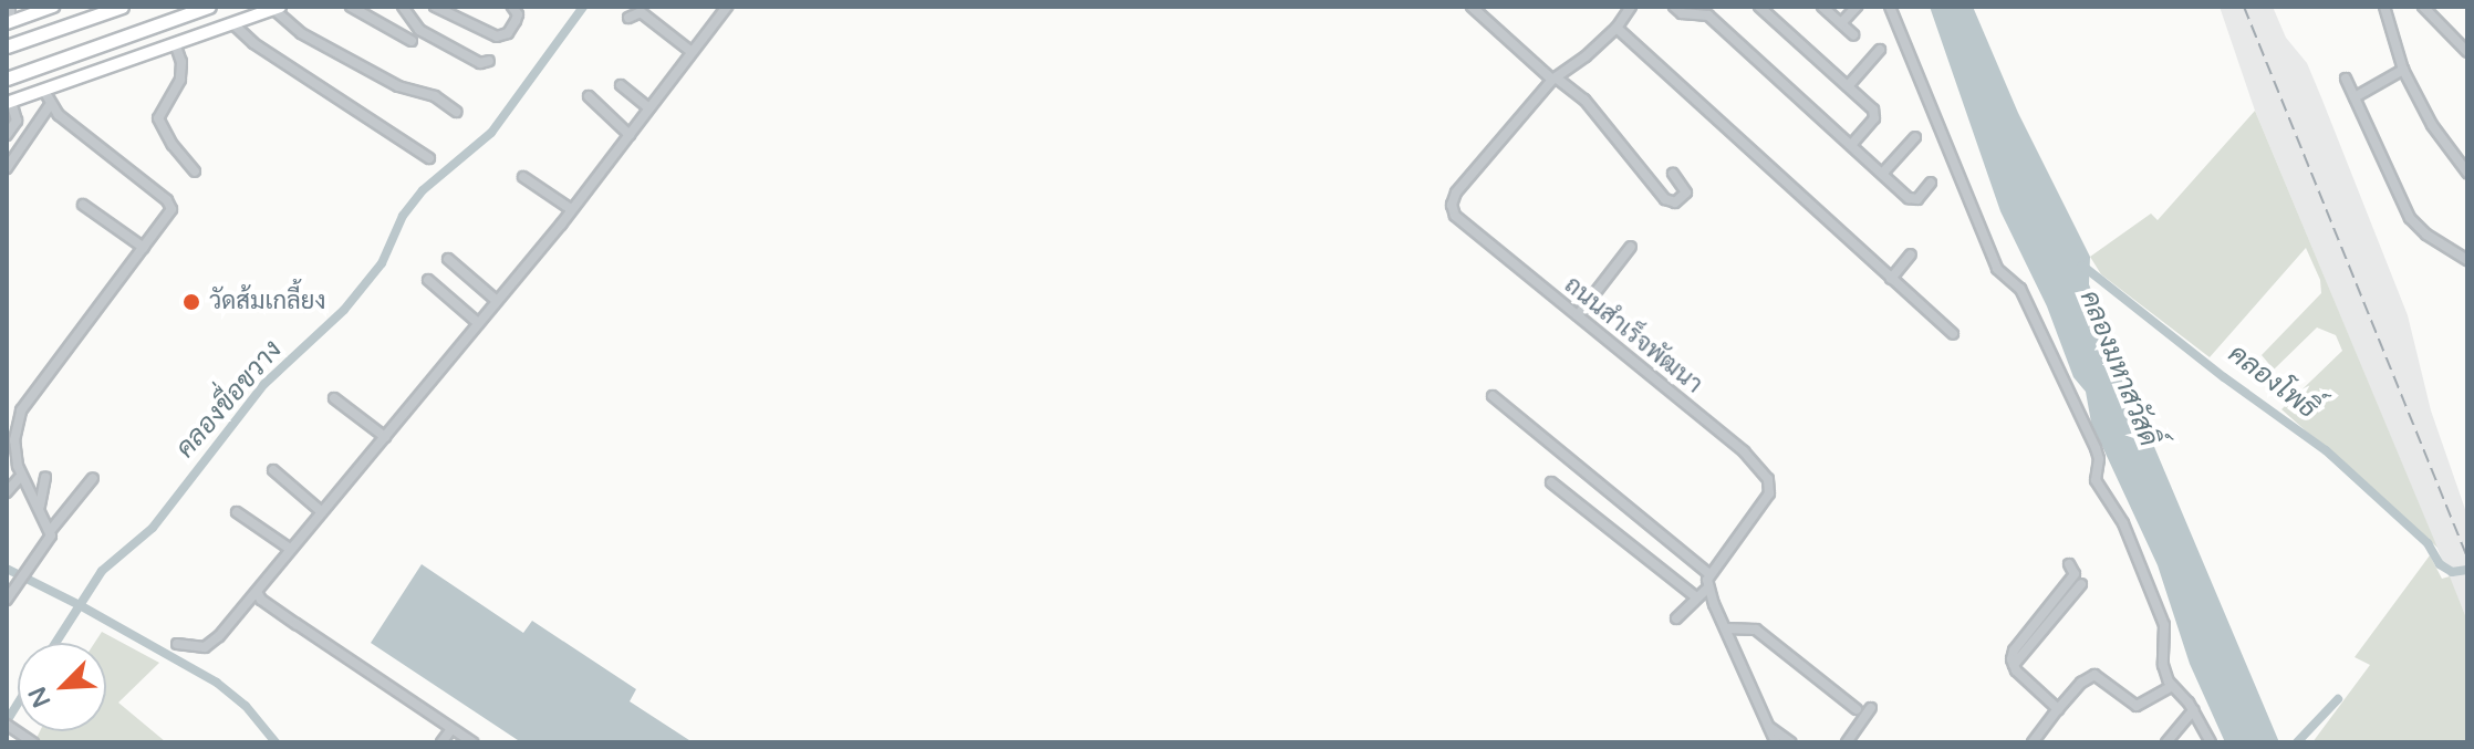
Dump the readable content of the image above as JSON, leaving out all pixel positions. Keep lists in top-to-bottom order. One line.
{"streets":{"street":["ถนนสำเร็จพัฒนา"]},"water":["คลองมหาสวัสดิ์","คลองโพธิ์","คลองขื่อขวาง"],"places":["วัดส้มเกลี้ยง"],"north":"bottom left"}
